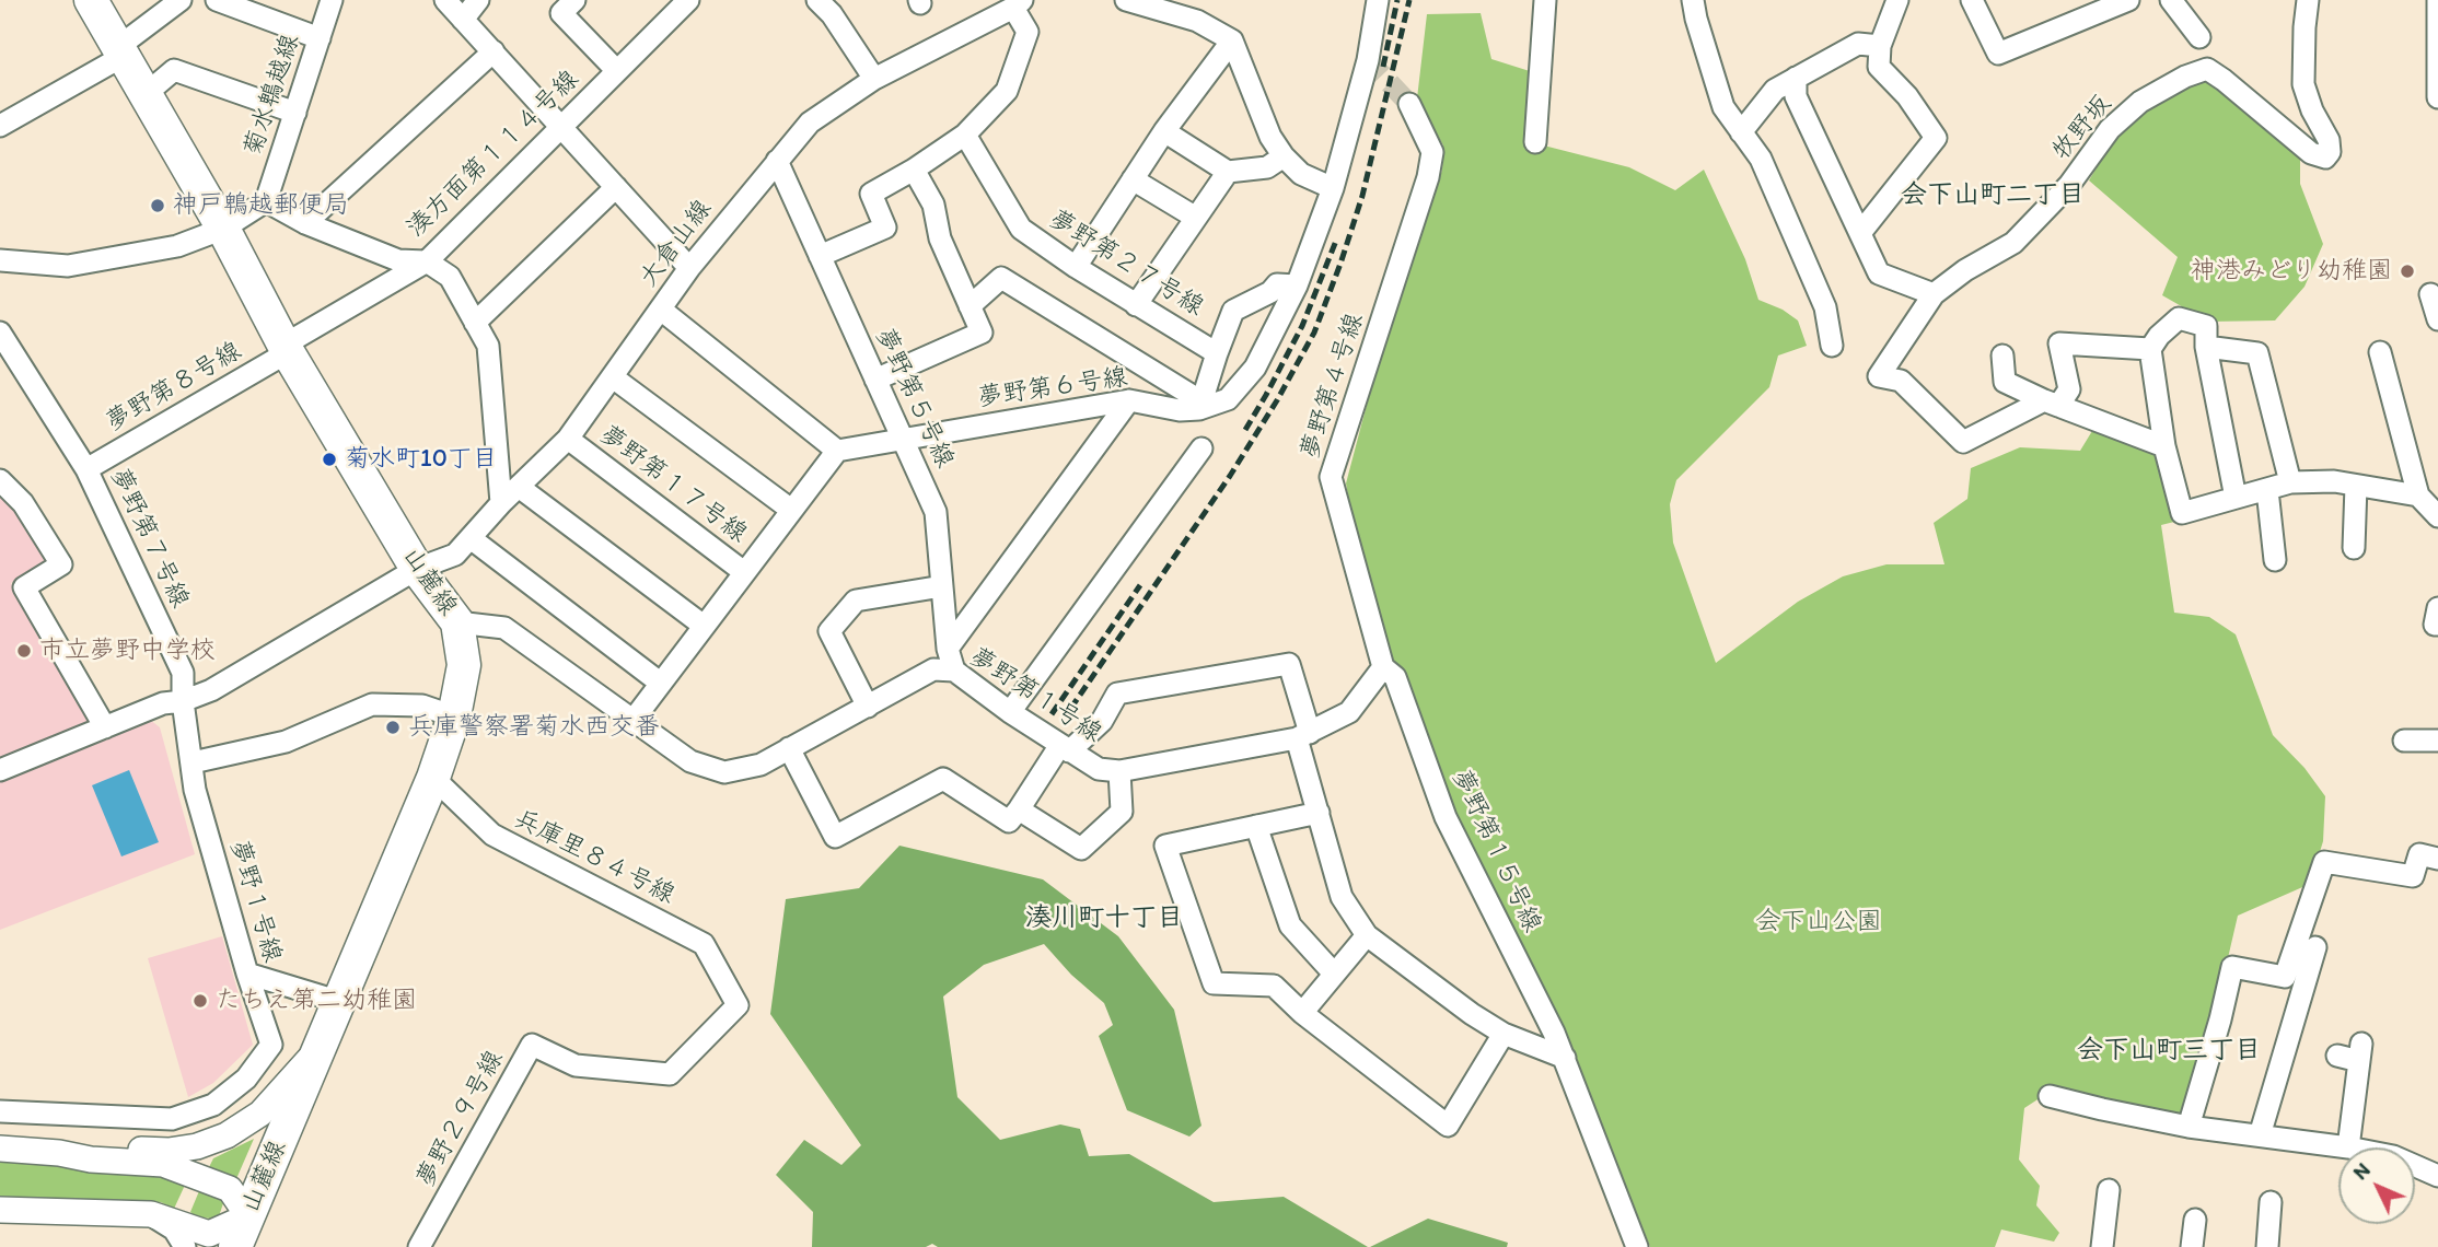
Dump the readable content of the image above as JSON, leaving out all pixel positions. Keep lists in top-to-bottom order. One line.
{"streets":{"main road":["山麓線"],"street":["菊水鵯越線","牧野坂","湊方面第１１４号線","大倉山線","夢野第２７号線","夢野第４号線","夢野第８号線","夢野第６号線","夢野第５号線","夢野第１７号線","夢野第７号線","夢野第１号線","夢野第１５号線","兵庫里８４号線","夢野１号線","夢野２９号線"]},"crossings":[["菊水鵯越線","湊方面第１１４号線"],["湊方面第１１４号線","夢野第８号線"],["大倉山線","夢野第５号線"],["大倉山線","夢野第１７号線"],["大倉山線","山麓線"],["夢野第４号線","夢野第１５号線"],["夢野第８号線","夢野第７号線"],["夢野第８号線","山麓線"],["夢野第６号線","夢野第５号線"],["夢野第５号線","夢野第１号線"],["夢野第７号線","夢野１号線"],["山麓線","夢野第１号線"],["山麓線","兵庫里８４号線"],["兵庫里８４号線","夢野２９号線"]],"districts":["会下山町二丁目","湊川町十丁目","会下山町三丁目"],"parks":["会下山公園"],"places":["神戸鵯越郵便局","神港みどり幼稚園","菊水町10丁目","市立夢野中学校","兵庫警察署菊水西交番","たちえ第二幼稚園"],"north":"top left"}
